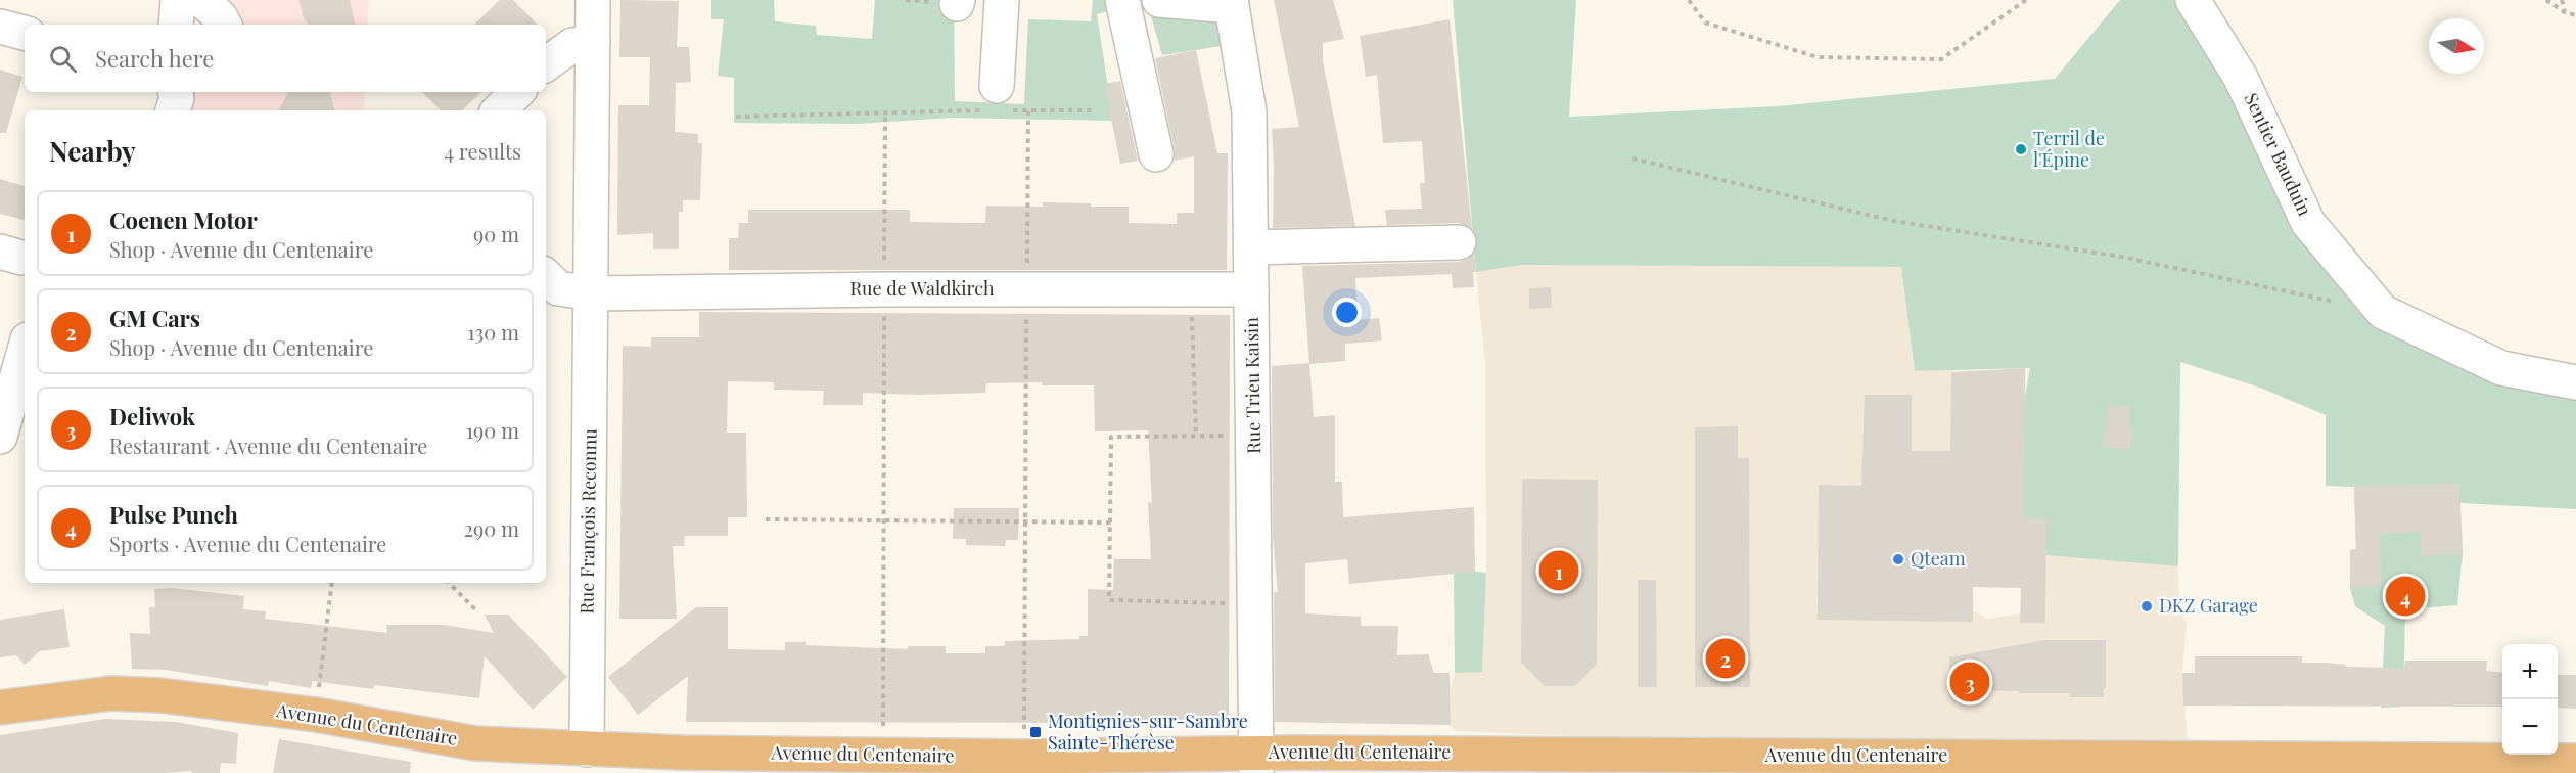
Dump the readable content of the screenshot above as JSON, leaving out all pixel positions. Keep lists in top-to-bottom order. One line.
{"streets":{"main road":["Avenue du Centenaire"],"street":["Sentier Bauduin","Rue de Waldkirch","Rue Trieu Kaisin","Rue François Reconnu"]},"crossings":[["Rue de Waldkirch","Rue Trieu Kaisin"],["Rue de Waldkirch","Rue François Reconnu"],["Rue Trieu Kaisin","Avenue du Centenaire"],["Rue François Reconnu","Avenue du Centenaire"]],"places":{"other":["Terril de l'Épine","Qteam","DKZ Garage"],"transit":["Montignies-sur-Sambre Sainte-Thérèse"]},"north":"right","page":{"search":"Search here","heading":["Nearby","4 results"],"list":[{"mark":"1","name":"Coenen Motor","note":"Shop · Avenue du Centenaire","value":"90 m"},{"mark":"2","name":"GM Cars","note":"Shop · Avenue du Centenaire","value":"130 m"},{"mark":"3","name":"Deliwok","note":"Restaurant · Avenue du Centenaire","value":"190 m"},{"mark":"4","name":"Pulse Punch","note":"Sports · Avenue du Centenaire","value":"290 m"}],"pins":["1","4","2","3"],"map_buttons":["+","−"]}}
